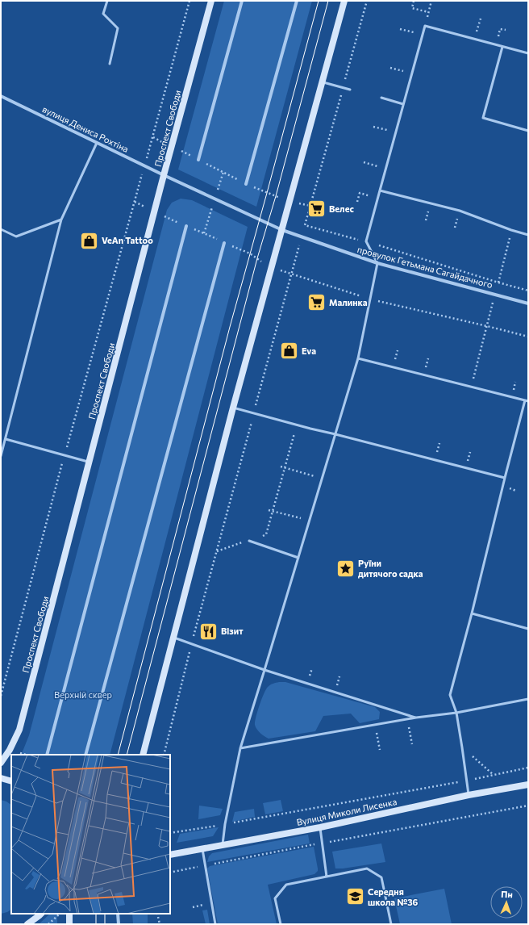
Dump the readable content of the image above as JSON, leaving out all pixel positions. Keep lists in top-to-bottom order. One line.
{"streets":{"main road":["Проспект Свободи","Вулиця Миколи Лисенка"],"street":["вулиця Дениса Рохтіна","провулок Гетьмана Сагайдачного"]},"crossings":[["Проспект Свободи","вулиця Дениса Рохтіна"],["вулиця Дениса Рохтіна","провулок Гетьмана Сагайдачного"]],"parks":["Верхній сквер"],"places":{"supermarket":["Велес","Малинка"],"shop":["VeAn Tattoo","Eva"],"place":["Руїни дитячого садка"],"restaurant":["Візит"],"school or university":["Середня школа №36"]},"north":"top"}
